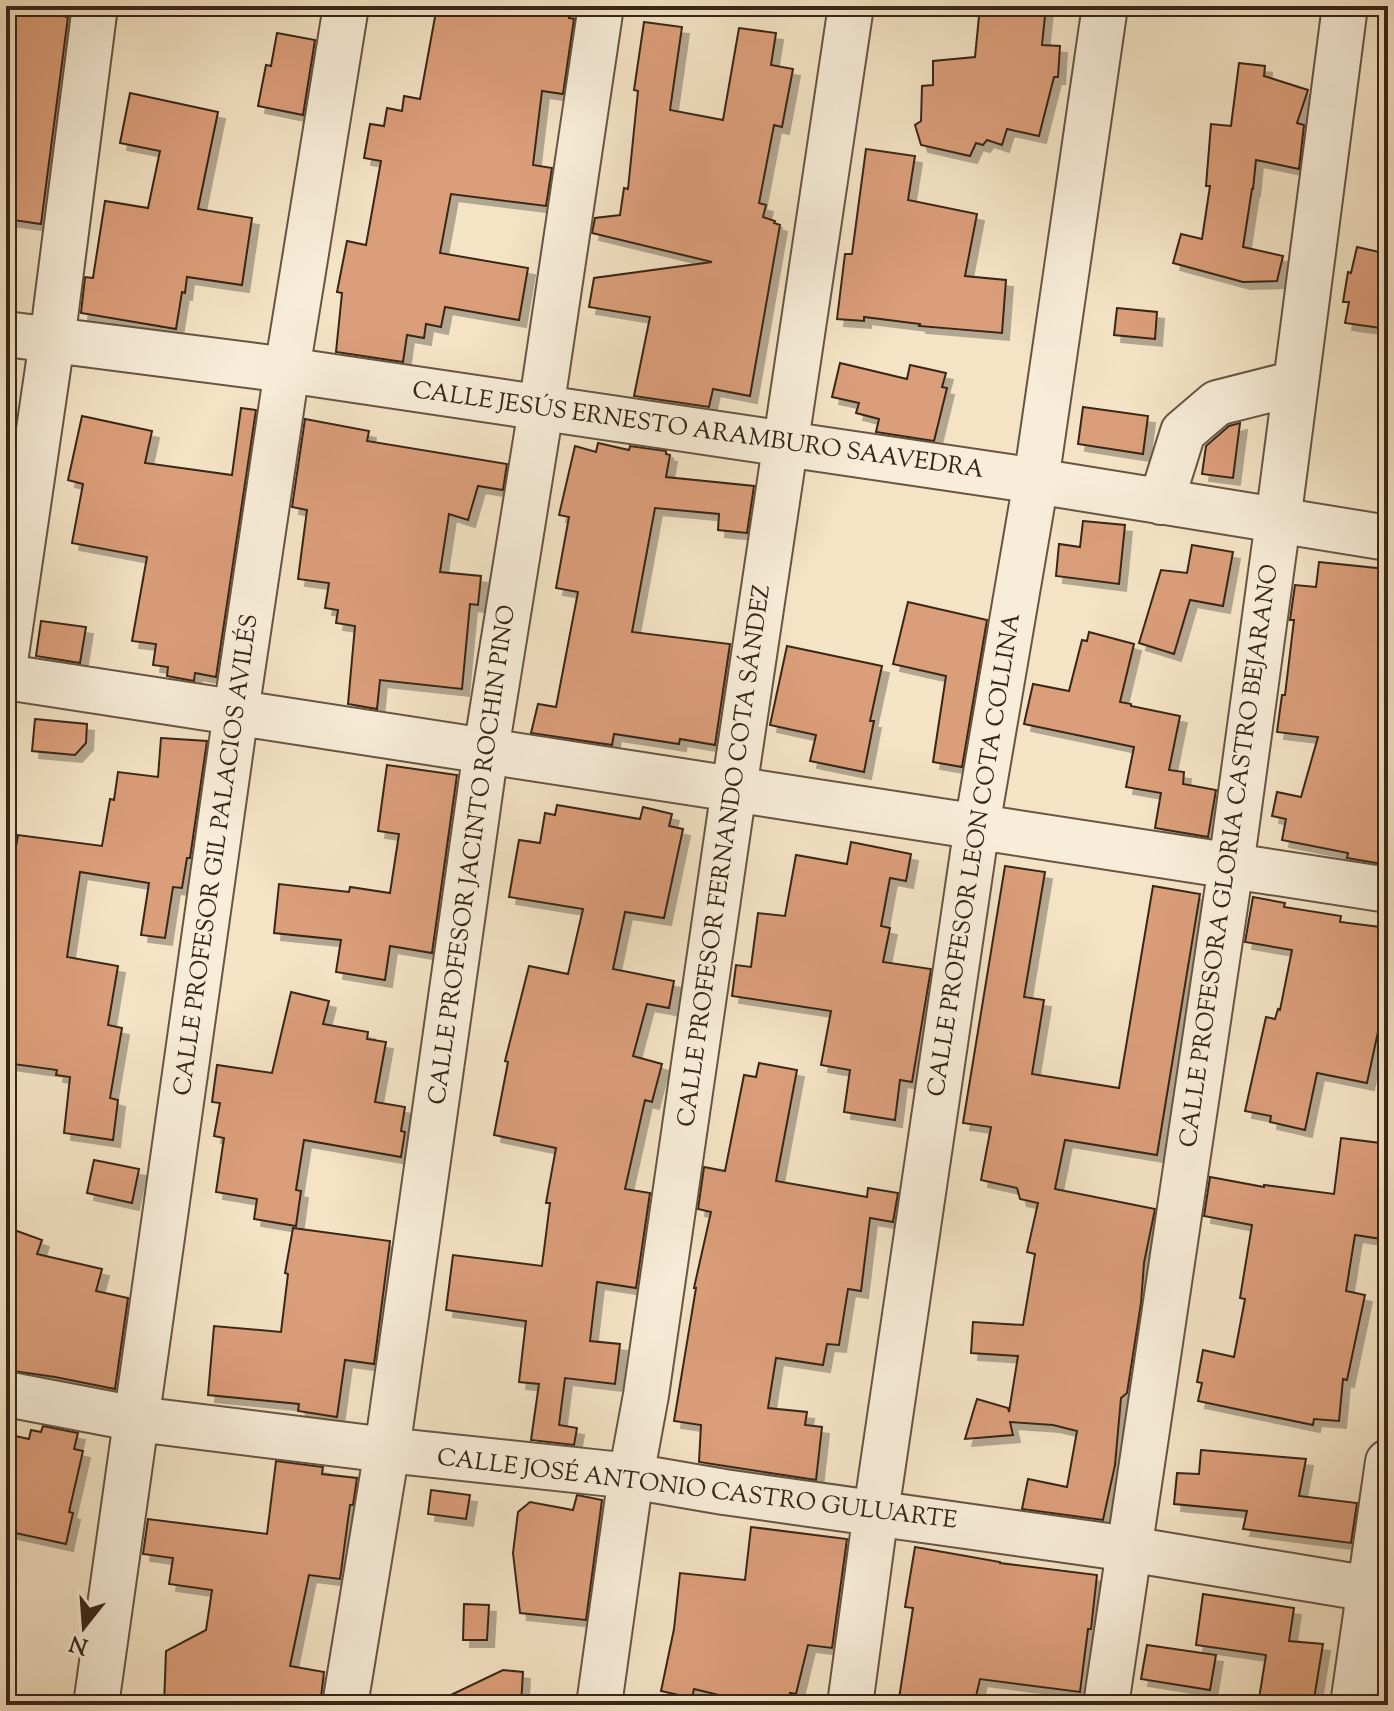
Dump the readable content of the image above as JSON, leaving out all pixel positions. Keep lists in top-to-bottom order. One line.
{"streets":{"street":["CALLE JESÚS ERNESTO ARAMBURO SAAVEDRA","CALLE PROFESOR GIL PALACIOS AVILÉS","CALLE PROFESOR JACINTO ROCHIN PINO","CALLE PROFESOR LEON COTA COLLINA","CALLE PROFESOR FERNANDO COTA SÁNDEZ","CALLE PROFESORA GLORIA CASTRO BEJARANO","CALLE JOSÉ ANTONIO CASTRO GULUARTE"]},"crossings":[["CALLE JESÚS ERNESTO ARAMBURO SAAVEDRA","CALLE PROFESOR GIL PALACIOS AVILÉS"],["CALLE JESÚS ERNESTO ARAMBURO SAAVEDRA","CALLE PROFESOR JACINTO ROCHIN PINO"],["CALLE JESÚS ERNESTO ARAMBURO SAAVEDRA","CALLE PROFESOR LEON COTA COLLINA"],["CALLE JESÚS ERNESTO ARAMBURO SAAVEDRA","CALLE PROFESOR FERNANDO COTA SÁNDEZ"],["CALLE JESÚS ERNESTO ARAMBURO SAAVEDRA","CALLE PROFESORA GLORIA CASTRO BEJARANO"],["CALLE PROFESOR GIL PALACIOS AVILÉS","CALLE JOSÉ ANTONIO CASTRO GULUARTE"],["CALLE PROFESOR JACINTO ROCHIN PINO","CALLE JOSÉ ANTONIO CASTRO GULUARTE"],["CALLE PROFESOR LEON COTA COLLINA","CALLE JOSÉ ANTONIO CASTRO GULUARTE"],["CALLE PROFESOR FERNANDO COTA SÁNDEZ","CALLE JOSÉ ANTONIO CASTRO GULUARTE"],["CALLE PROFESORA GLORIA CASTRO BEJARANO","CALLE JOSÉ ANTONIO CASTRO GULUARTE"]],"north":"bottom"}
